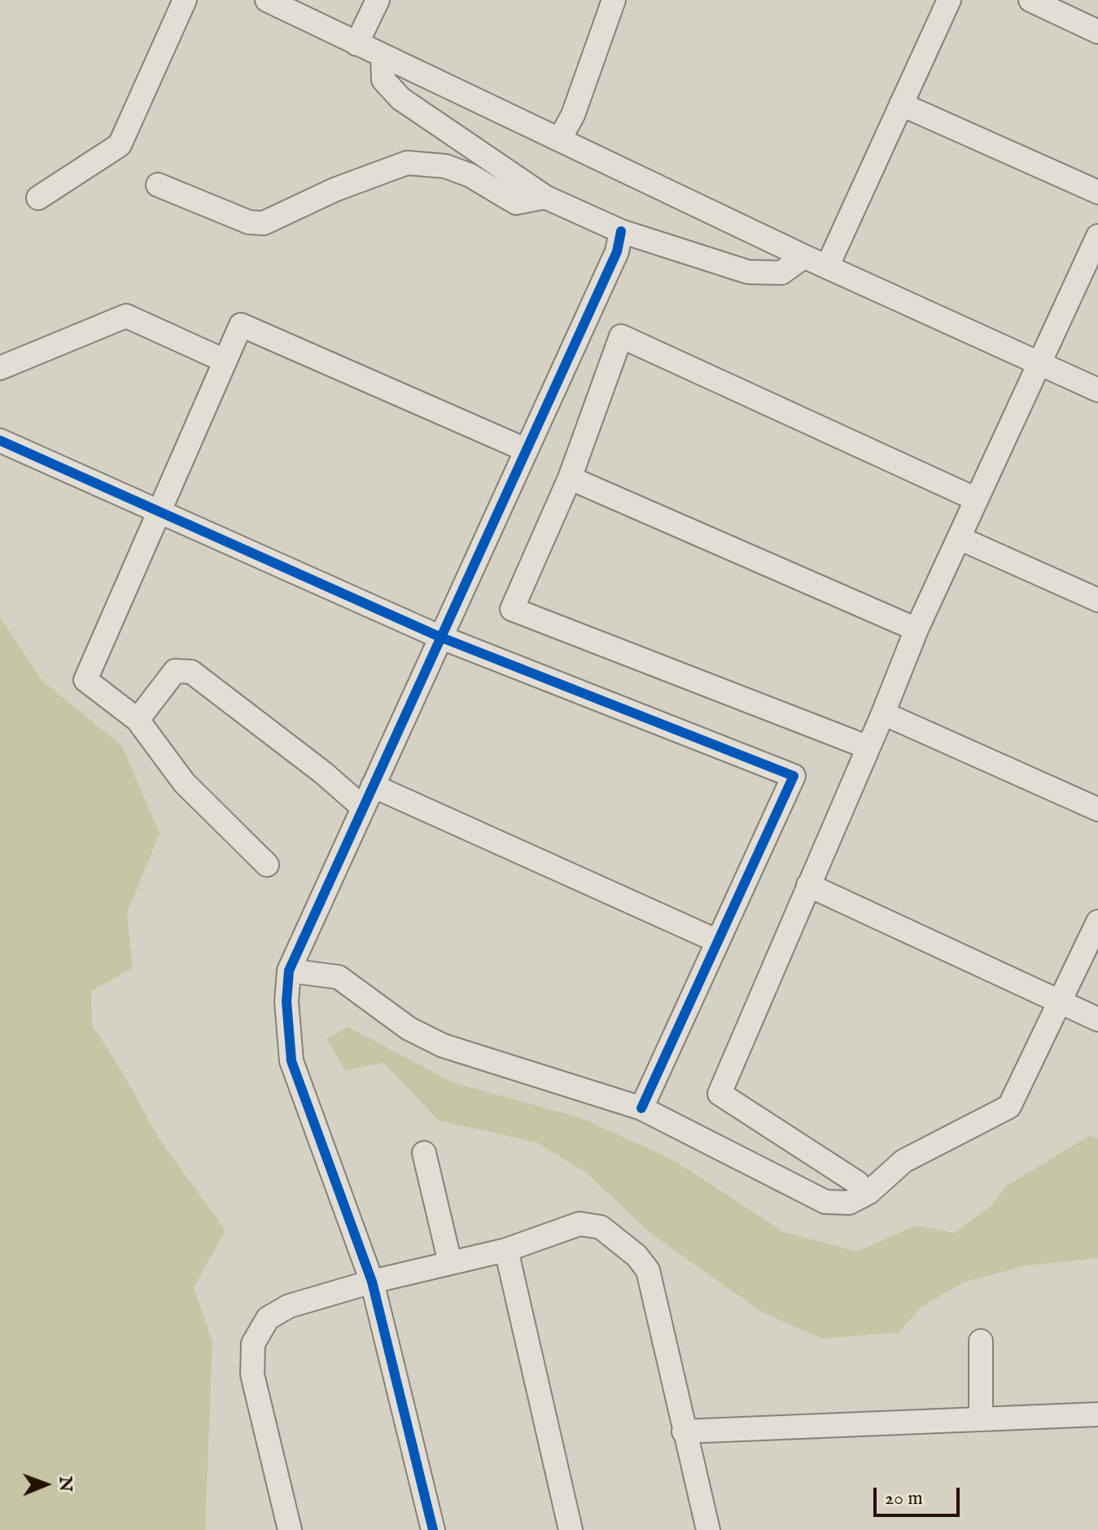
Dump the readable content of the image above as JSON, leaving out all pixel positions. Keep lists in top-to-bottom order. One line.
{"scale_bar":"20 m","north":"right"}
